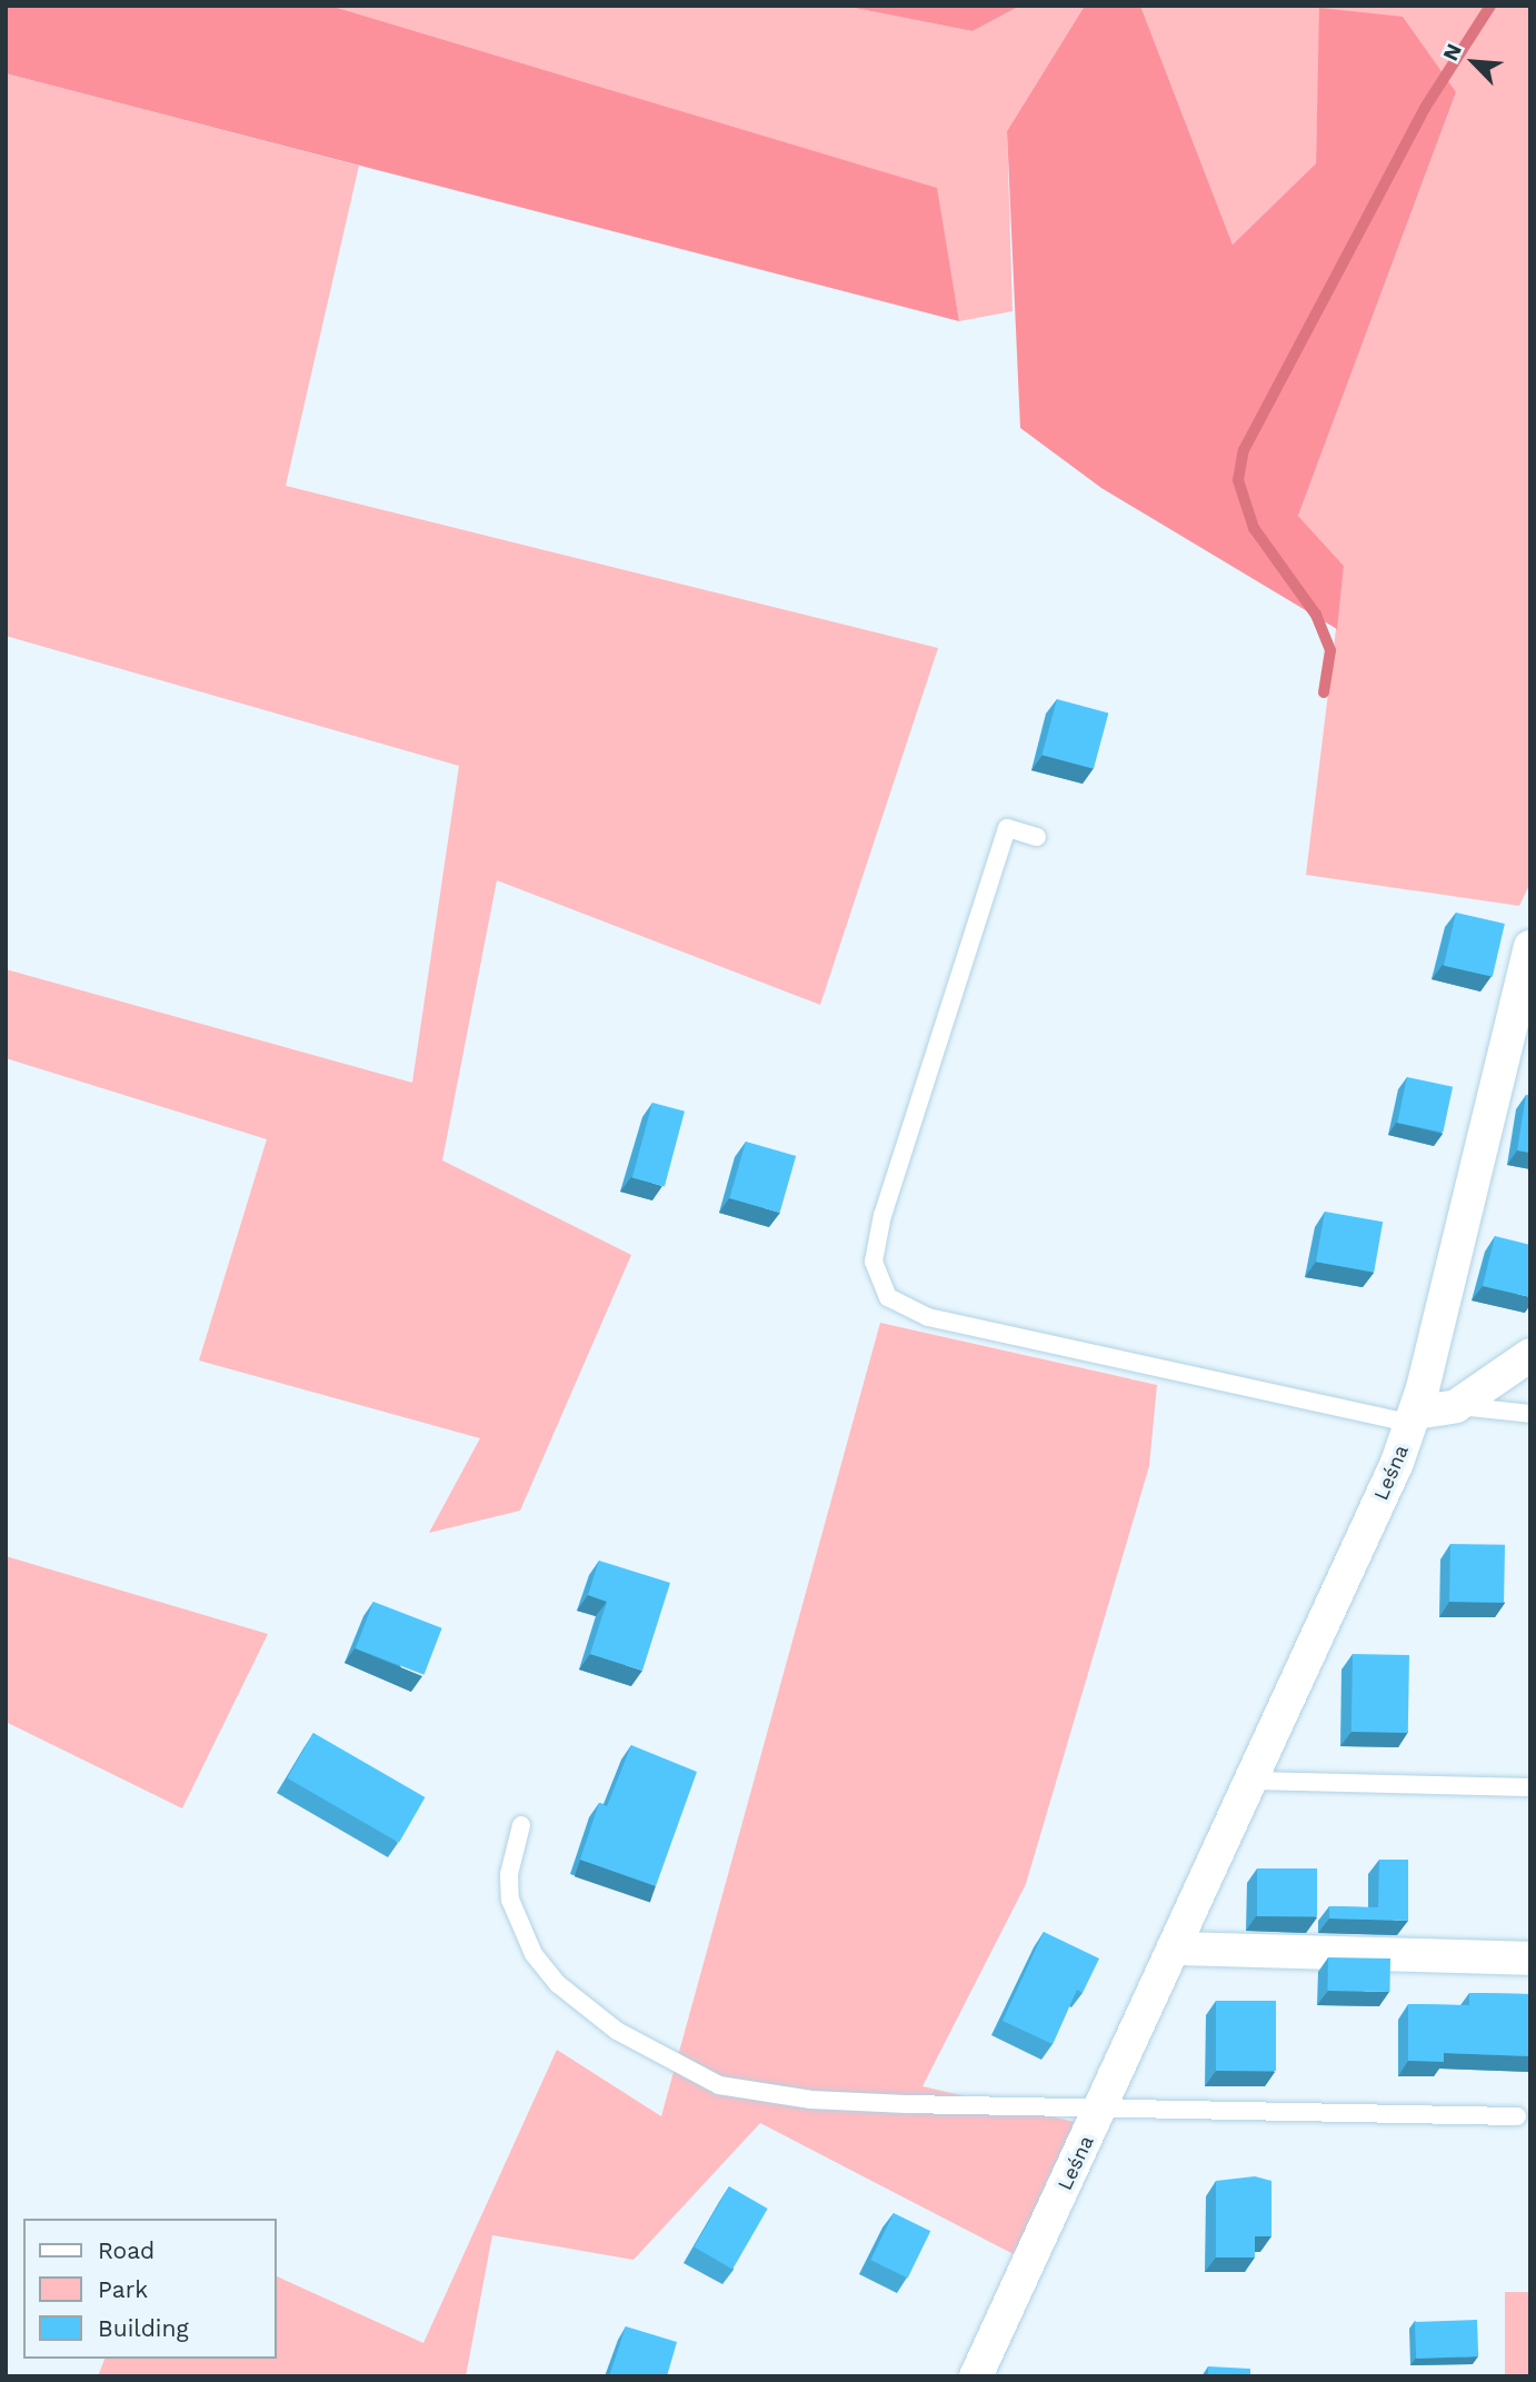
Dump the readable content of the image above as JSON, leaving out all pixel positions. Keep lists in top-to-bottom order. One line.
{"streets":{"street":["Leśna"]},"legend":["Road","Park","Building"],"north":"top left"}
